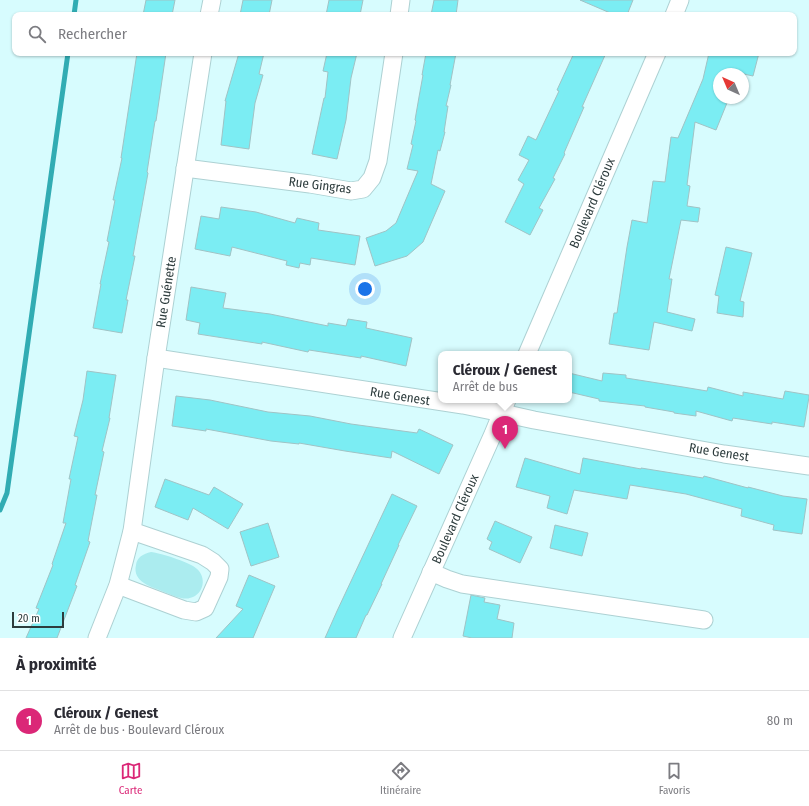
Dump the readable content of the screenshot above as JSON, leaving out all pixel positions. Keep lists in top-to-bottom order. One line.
{"streets":{"street":["Rue Gingras","Boulevard Cléroux","Rue Guénette","Rue Genest"]},"crossings":[["Rue Gingras","Rue Guénette"],["Boulevard Cléroux","Rue Genest"],["Rue Guénette","Rue Genest"]],"scale_bar":"20 m","north":"top left","page":{"search":"Rechercher","popup":["Cléroux / Genest","Arrêt de bus"],"pins":"1","scale":"20 m","heading":"À proximité","list":[{"mark":"1","name":"Cléroux / Genest","note":"Arrêt de bus · Boulevard Cléroux","value":"80 m"}],"nav":["Carte","Itinéraire","Favoris"]}}
